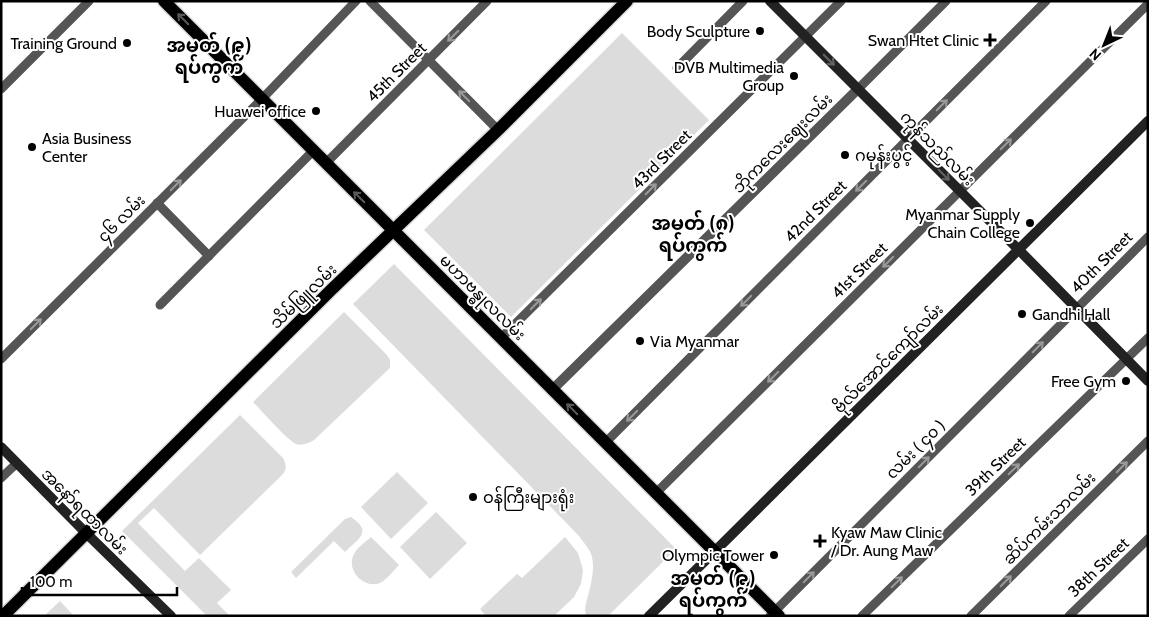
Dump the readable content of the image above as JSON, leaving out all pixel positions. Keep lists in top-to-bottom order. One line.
{"streets":{"main road":["ကုန်သည်လမ်း","သိမ်ဖြူလမ်း","မဟာဗန္ဓုလလမ်း","ဗိုလ်အောင်ကျော်လမ်း","အနော်ရထာလမ်း"],"street":["45th Street","ဘိုကလေးဈေးလမ်း","43rd Street","42nd Street","၄၆ လမ်း","40th Street","41st Street","လမ်း ( ၄၀ )","39th Street","ဆိပ်ကမ်းသာလမ်း","38th Street"]},"crossings":[["45th Street","မဟာဗန္ဓုလလမ်း"],["ဘိုကလေးဈေးလမ်း","ကုန်သည်လမ်း"],["ဘိုကလေးဈေးလမ်း","မဟာဗန္ဓုလလမ်း"],["ကုန်သည်လမ်း","43rd Street"],["ကုန်သည်လမ်း","42nd Street"],["ကုန်သည်လမ်း","40th Street"],["ကုန်သည်လမ်း","41st Street"],["ကုန်သည်လမ်း","ဗိုလ်အောင်ကျော်လမ်း"],["ကုန်သည်လမ်း","လမ်း ( ၄၀ )"],["ကုန်သည်လမ်း","39th Street"],["43rd Street","မဟာဗန္ဓုလလမ်း"],["42nd Street","မဟာဗန္ဓုလလမ်း"],["၄၆ လမ်း","မဟာဗန္ဓုလလမ်း"],["40th Street","လမ်း ( ၄၀ )"],["41st Street","မဟာဗန္ဓုလလမ်း"],["သိမ်ဖြူလမ်း","မဟာဗန္ဓုလလမ်း"],["သိမ်ဖြူလမ်း","အနော်ရထာလမ်း"],["မဟာဗန္ဓုလလမ်း","ဗိုလ်အောင်ကျော်လမ်း"],["မဟာဗန္ဓုလလမ်း","လမ်း ( ၄၀ )"]],"one_way":["45th Street","43rd Street","မဟာဗန္ဓုလလမ်း","လမ်း ( ၄၀ )","39th Street","ဆိပ်ကမ်းသာလမ်း"],"districts":["အမှတ် (၉) ရပ်ကွက်","အမှတ် (၈) ရပ်ကွက်","အမှတ် (၉) ရပ်ကွက်"],"places":{"other":["Body Sculpture","Training Ground","DVB Multimedia Group","Huawei office","Asia Business Center","ဂမုန်းပွင့်","Myanmar Supply Chain College","Gandhi Hall","Via Myanmar","Free Gym","ဝန်ကြီးများရုံး","Olympic Tower"],"health":["Swan Htet Clinic","Kyaw Maw Clinic / Dr. Aung Maw"]},"scale_bar":"100 m","north":"bottom left"}
